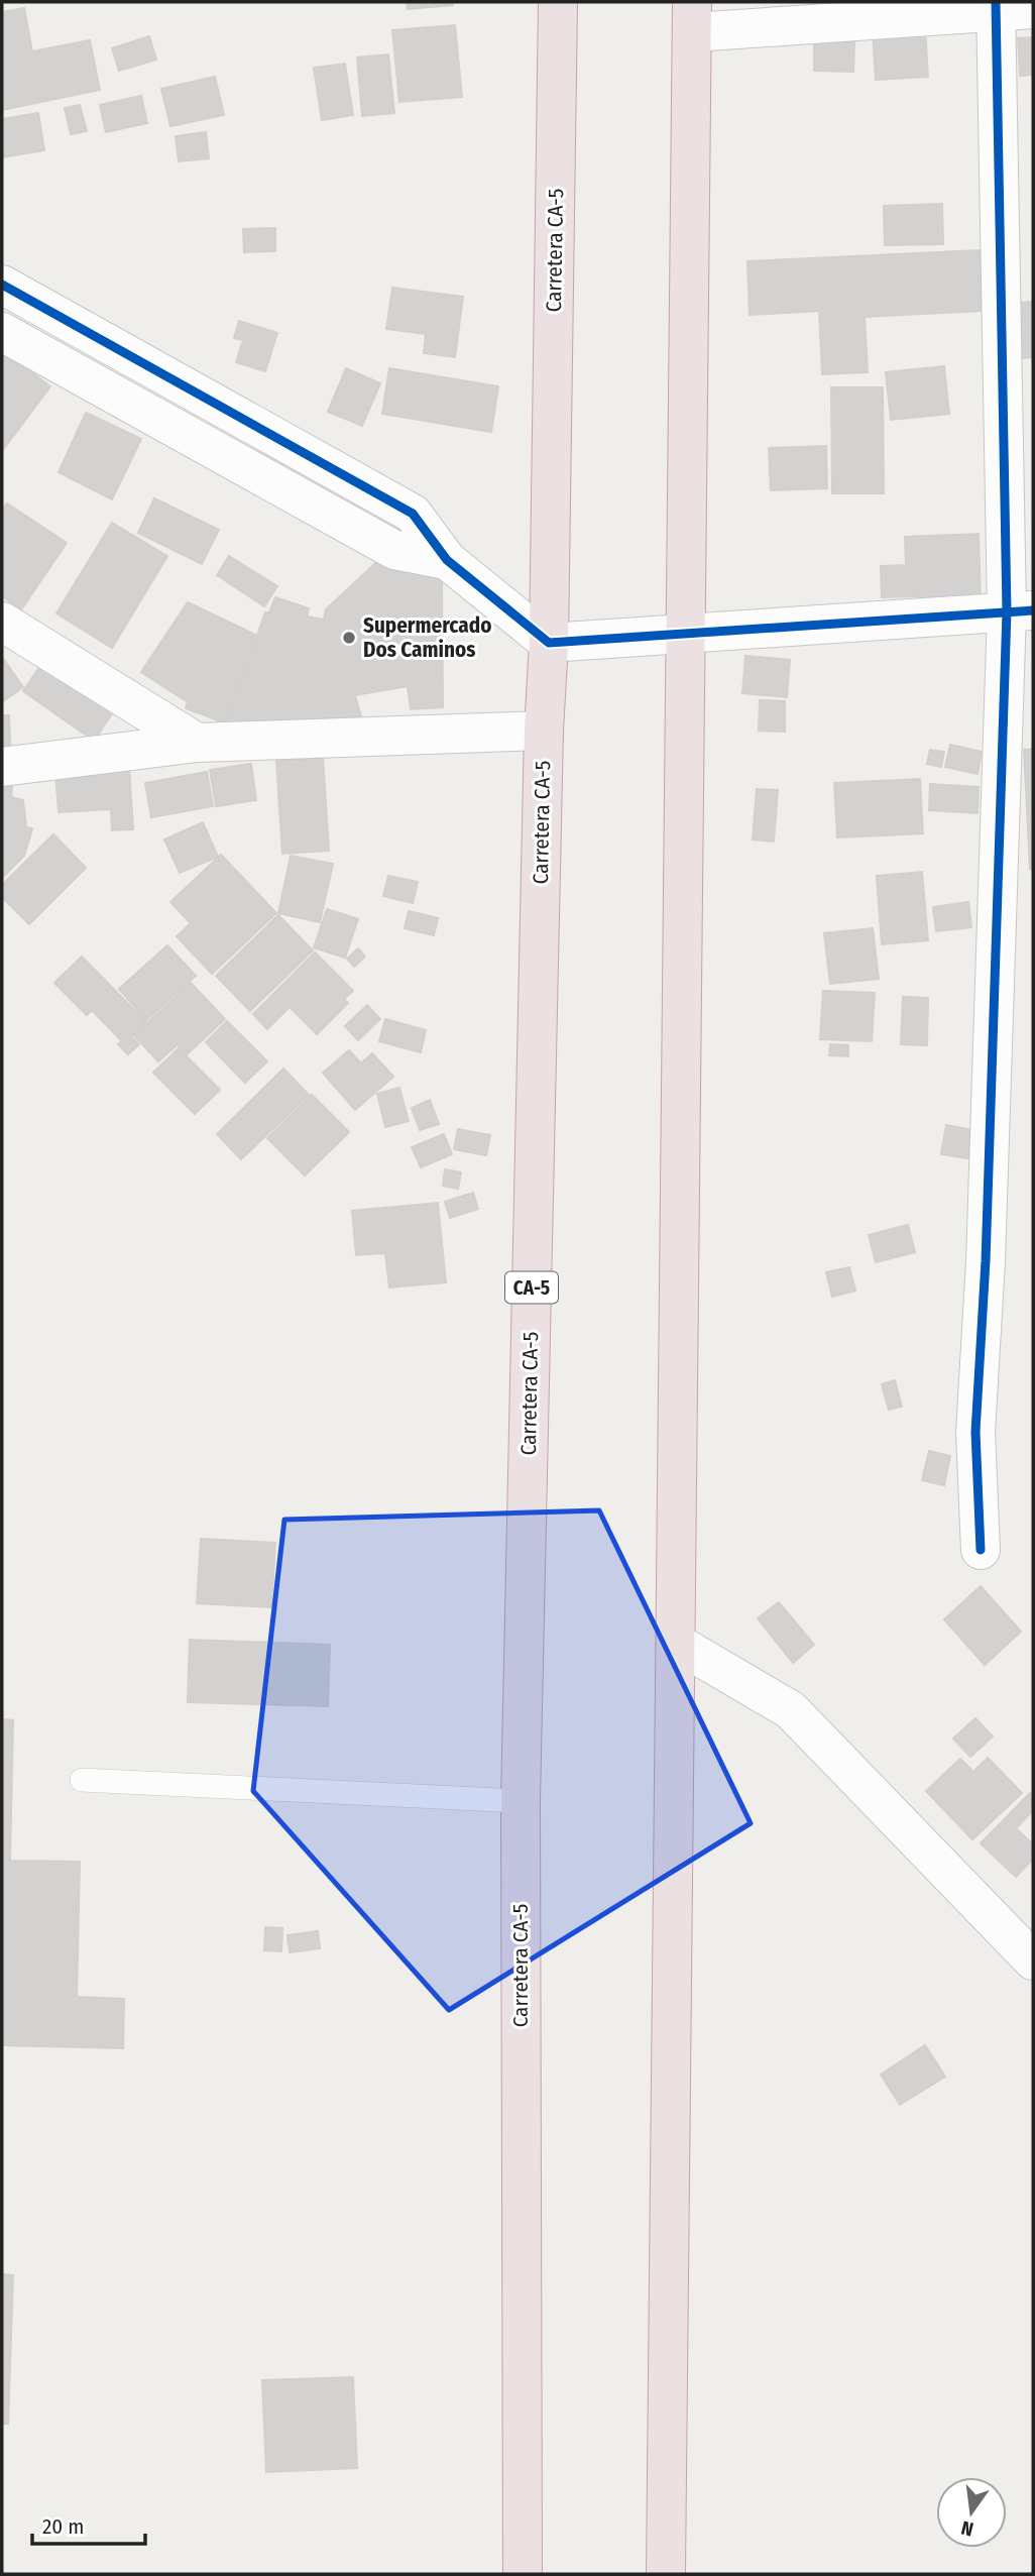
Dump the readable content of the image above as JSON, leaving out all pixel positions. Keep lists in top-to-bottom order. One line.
{"streets":{"highway":["Carretera CA-5","CA-5"]},"places":["Supermercado Dos Caminos"],"scale_bar":"20 m","north":"bottom"}
